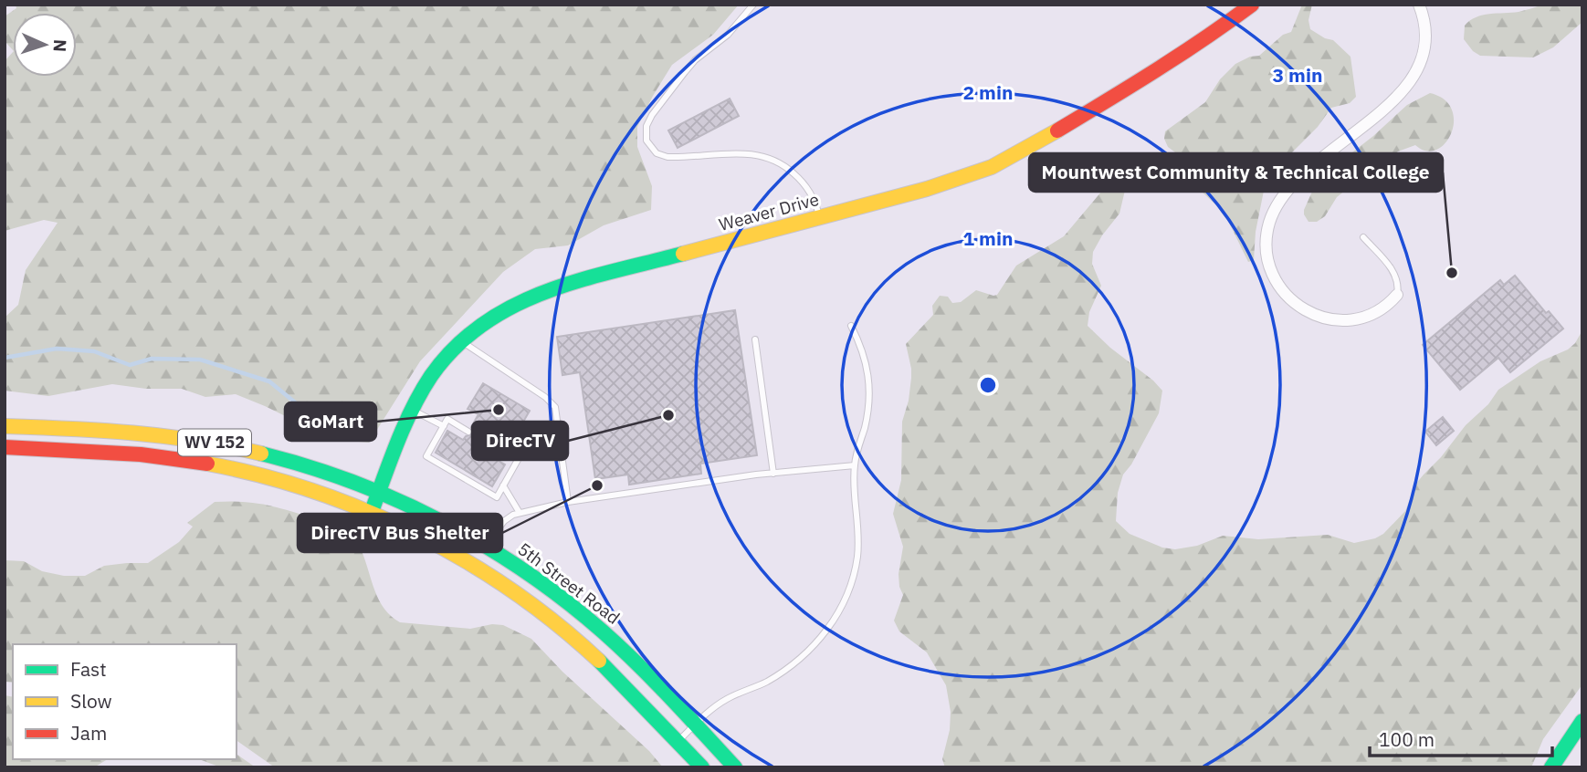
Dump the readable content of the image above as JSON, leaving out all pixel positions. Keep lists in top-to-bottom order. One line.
{"streets":{"main road":["Weaver Drive","WV 152","5th Street Road"]},"crossings":[["Weaver Drive","WV 152"],["Weaver Drive","5th Street Road"]],"places":["Mountwest Community & Technical College","GoMart","DirecTV","DirecTV Bus Shelter"],"legend":["Fast","Slow","Jam"],"scale_bar":"100 m","north":"right","rings":["3 min","2 min","1 min"]}
